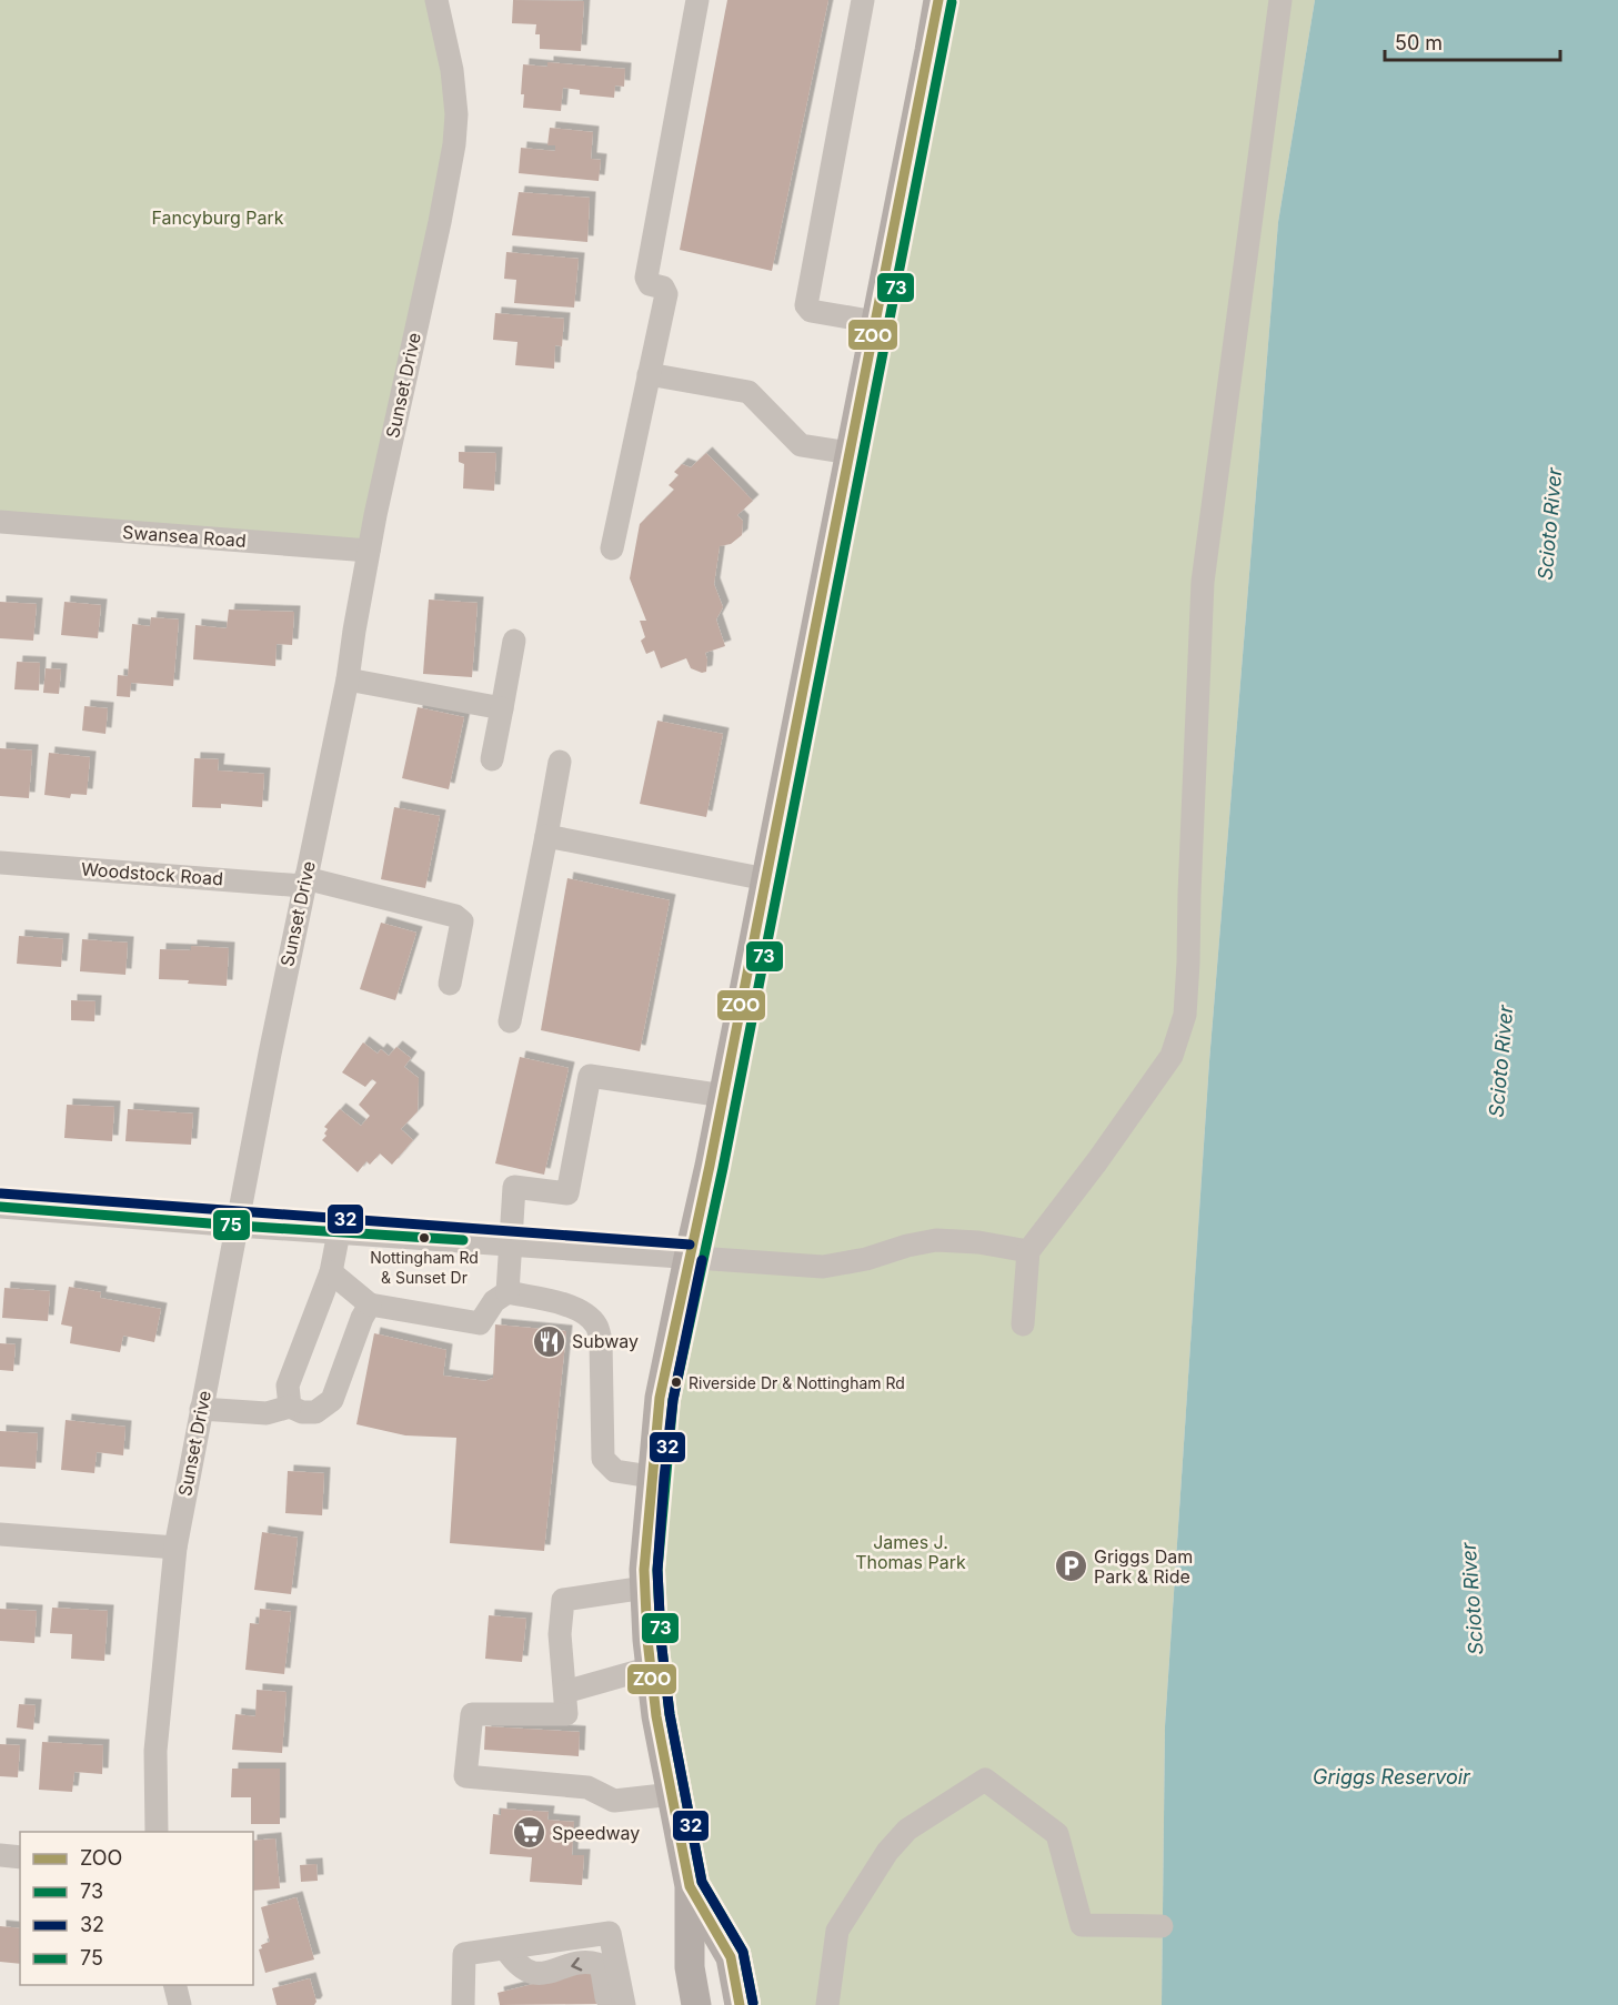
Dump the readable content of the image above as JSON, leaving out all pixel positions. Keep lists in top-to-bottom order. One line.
{"streets":{"street":["Sunset Drive","Swansea Road","Woodstock Road"]},"crossings":[["Sunset Drive","Swansea Road"],["Sunset Drive","Woodstock Road"]],"water":["Scioto River","Griggs Reservoir"],"parks":["Fancyburg Park","James J. Thomas Park"],"places":{"other":["Nottingham Rd & Sunset Dr","Riverside Dr & Nottingham Rd"],"restaurant":["Subway"],"parking":["Griggs Dam Park & Ride"],"supermarket":["Speedway"]},"lines":["transit line ZOO","transit line 73","transit line 32","transit line 75"],"legend":["ZOO","73","32","75"],"scale_bar":"50 m"}
